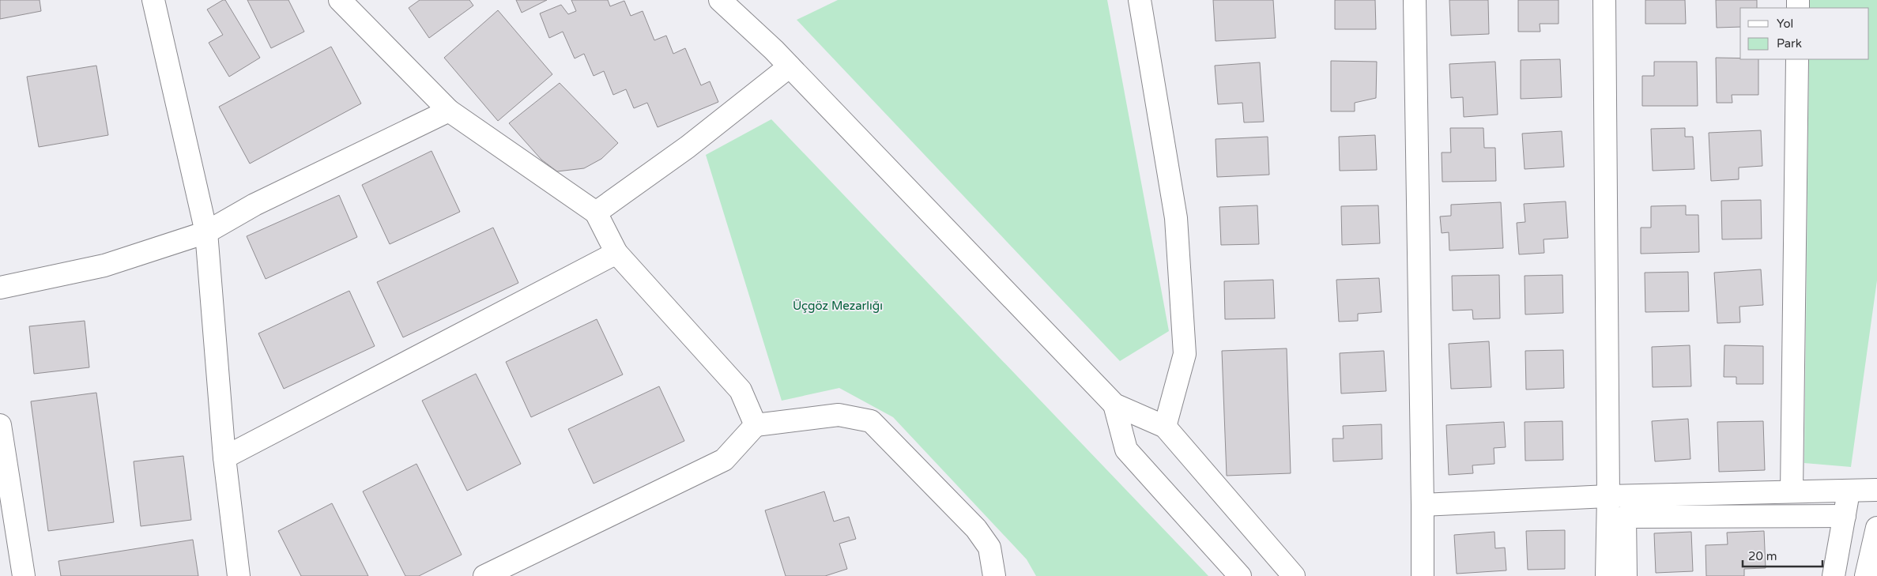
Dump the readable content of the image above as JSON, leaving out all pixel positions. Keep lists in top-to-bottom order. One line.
{"parks":["Üçgöz Mezarlığı"],"legend":["Yol","Park"],"scale_bar":"20 m"}
